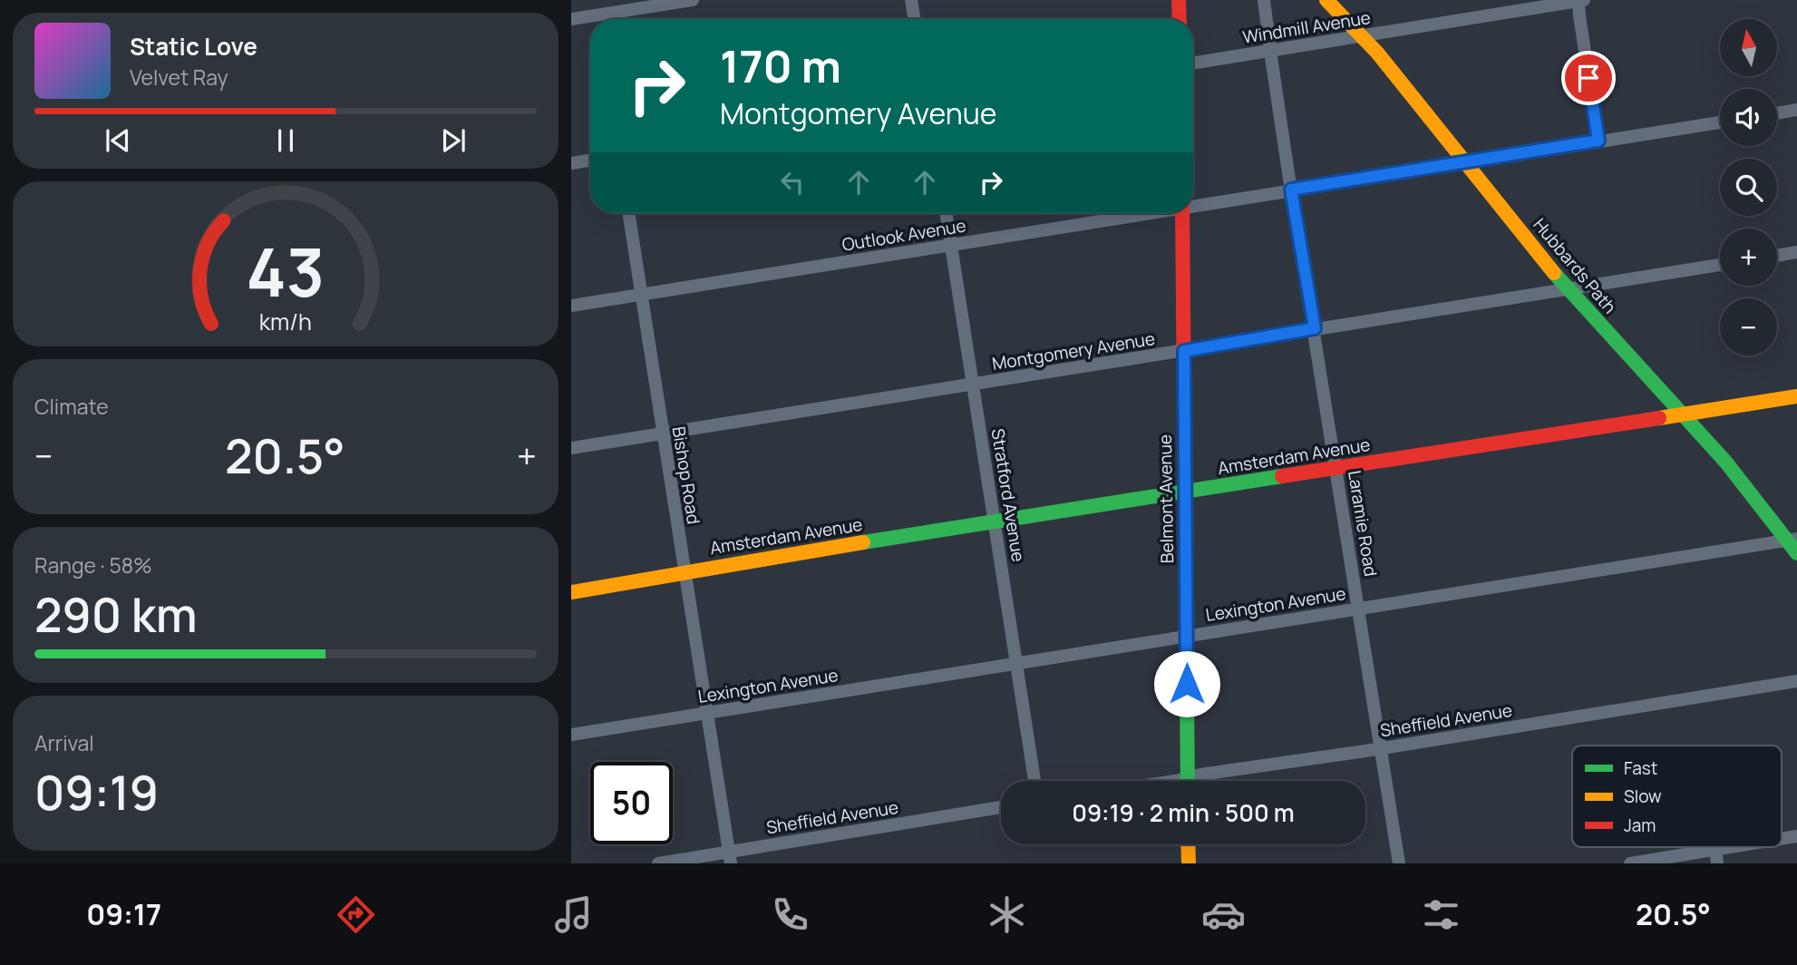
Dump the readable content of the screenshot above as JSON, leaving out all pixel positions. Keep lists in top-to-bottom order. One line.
{"streets":{"street":["Windmill Avenue","Outlook Avenue","Hubbards Path","Montgomery Avenue","Amsterdam Avenue","Bishop Road","Stratford Avenue","Belmont Avenue","Laramie Road","Lexington Avenue","Sheffield Avenue"]},"crossings":[["Windmill Avenue","Hubbards Path"],["Windmill Avenue","Laramie Road"],["Outlook Avenue","Hubbards Path"],["Outlook Avenue","Bishop Road"],["Outlook Avenue","Stratford Avenue"],["Outlook Avenue","Laramie Road"],["Hubbards Path","Montgomery Avenue"],["Hubbards Path","Amsterdam Avenue"],["Hubbards Path","Lexington Avenue"],["Montgomery Avenue","Bishop Road"],["Montgomery Avenue","Stratford Avenue"],["Montgomery Avenue","Belmont Avenue"],["Montgomery Avenue","Laramie Road"],["Amsterdam Avenue","Bishop Road"],["Amsterdam Avenue","Stratford Avenue"],["Amsterdam Avenue","Belmont Avenue"],["Amsterdam Avenue","Laramie Road"],["Bishop Road","Lexington Avenue"],["Bishop Road","Sheffield Avenue"],["Stratford Avenue","Lexington Avenue"],["Belmont Avenue","Lexington Avenue"],["Laramie Road","Lexington Avenue"],["Laramie Road","Sheffield Avenue"]],"legend":["Fast","Slow","Jam"],"north":"top","page":{"map_buttons":["+","−"],"turn":["170 m","Montgomery Avenue"],"song":["Static Love","Velvet Ray"],"tile":["Climate",["Range · 58%","290 km"],["Arrival","09:19"]],"heat":["−","20.5°","+"],"limit":"50","trip":"09:19 · 2 min · 500 m","tabs":["09:17","20.5°"],"gauge":["43","km/h"]}}
